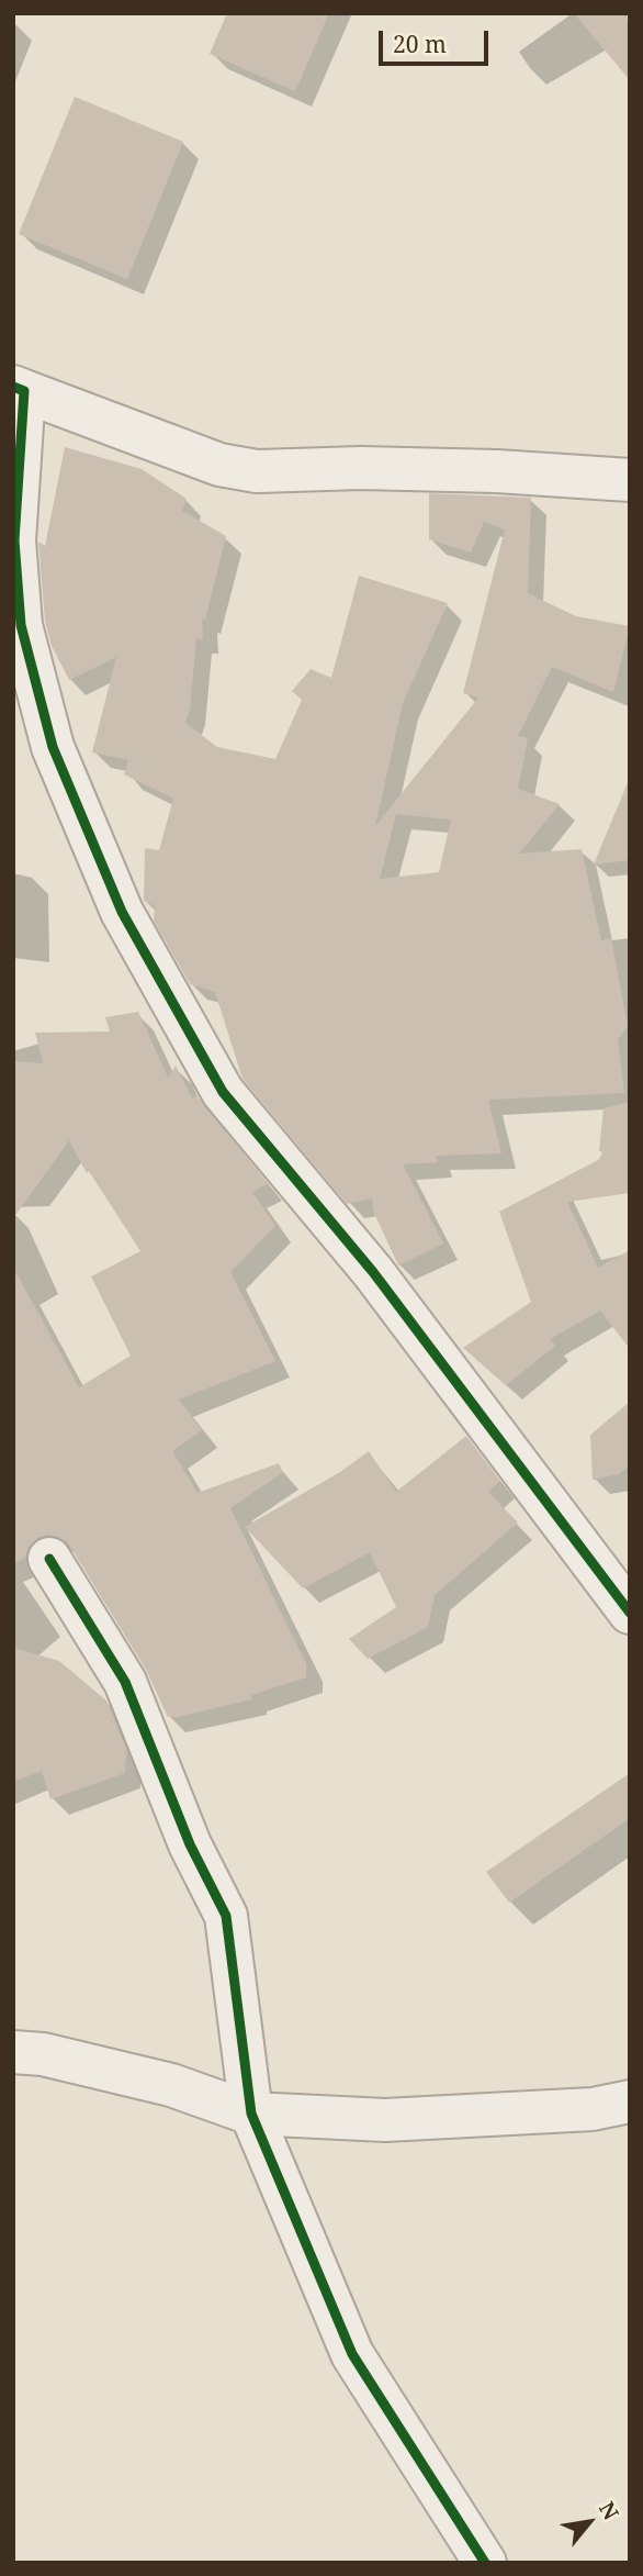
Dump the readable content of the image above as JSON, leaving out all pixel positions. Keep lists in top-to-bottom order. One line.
{"scale_bar":"20 m","north":"top right"}
